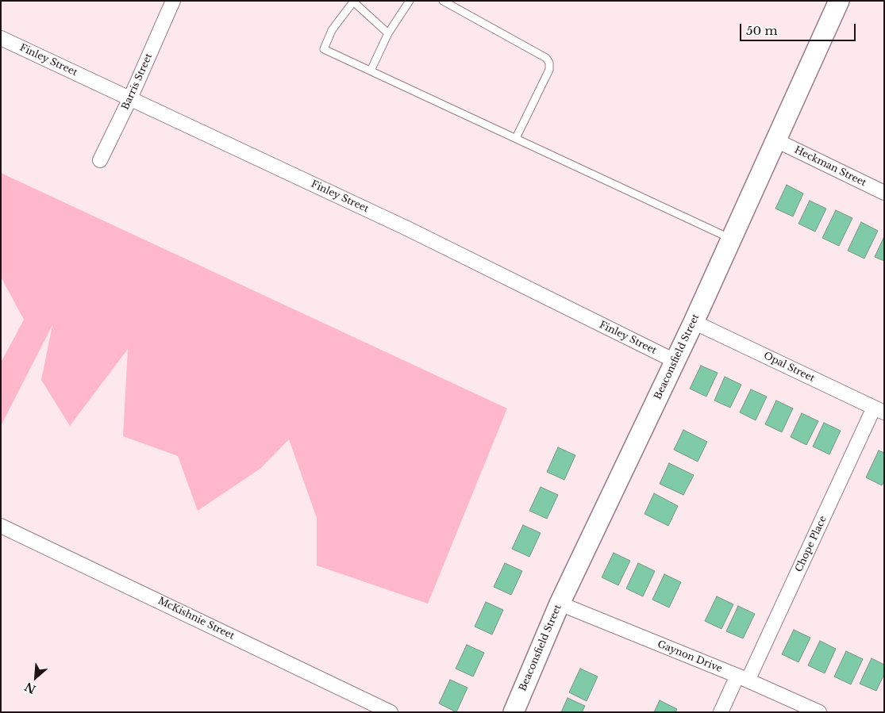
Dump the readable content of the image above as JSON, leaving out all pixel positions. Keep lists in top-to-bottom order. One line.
{"streets":{"street":["Finley Street","Barris Street","Heckman Street","Beaconsfield Street","Opal Street","Chope Place","McKishnie Street","Gaynon Drive"]},"crossings":[["Finley Street","Barris Street"],["Finley Street","Beaconsfield Street"],["Heckman Street","Beaconsfield Street"],["Beaconsfield Street","Opal Street"],["Beaconsfield Street","Gaynon Drive"],["Opal Street","Chope Place"],["Chope Place","Gaynon Drive"]],"scale_bar":"50 m","north":"bottom left"}
